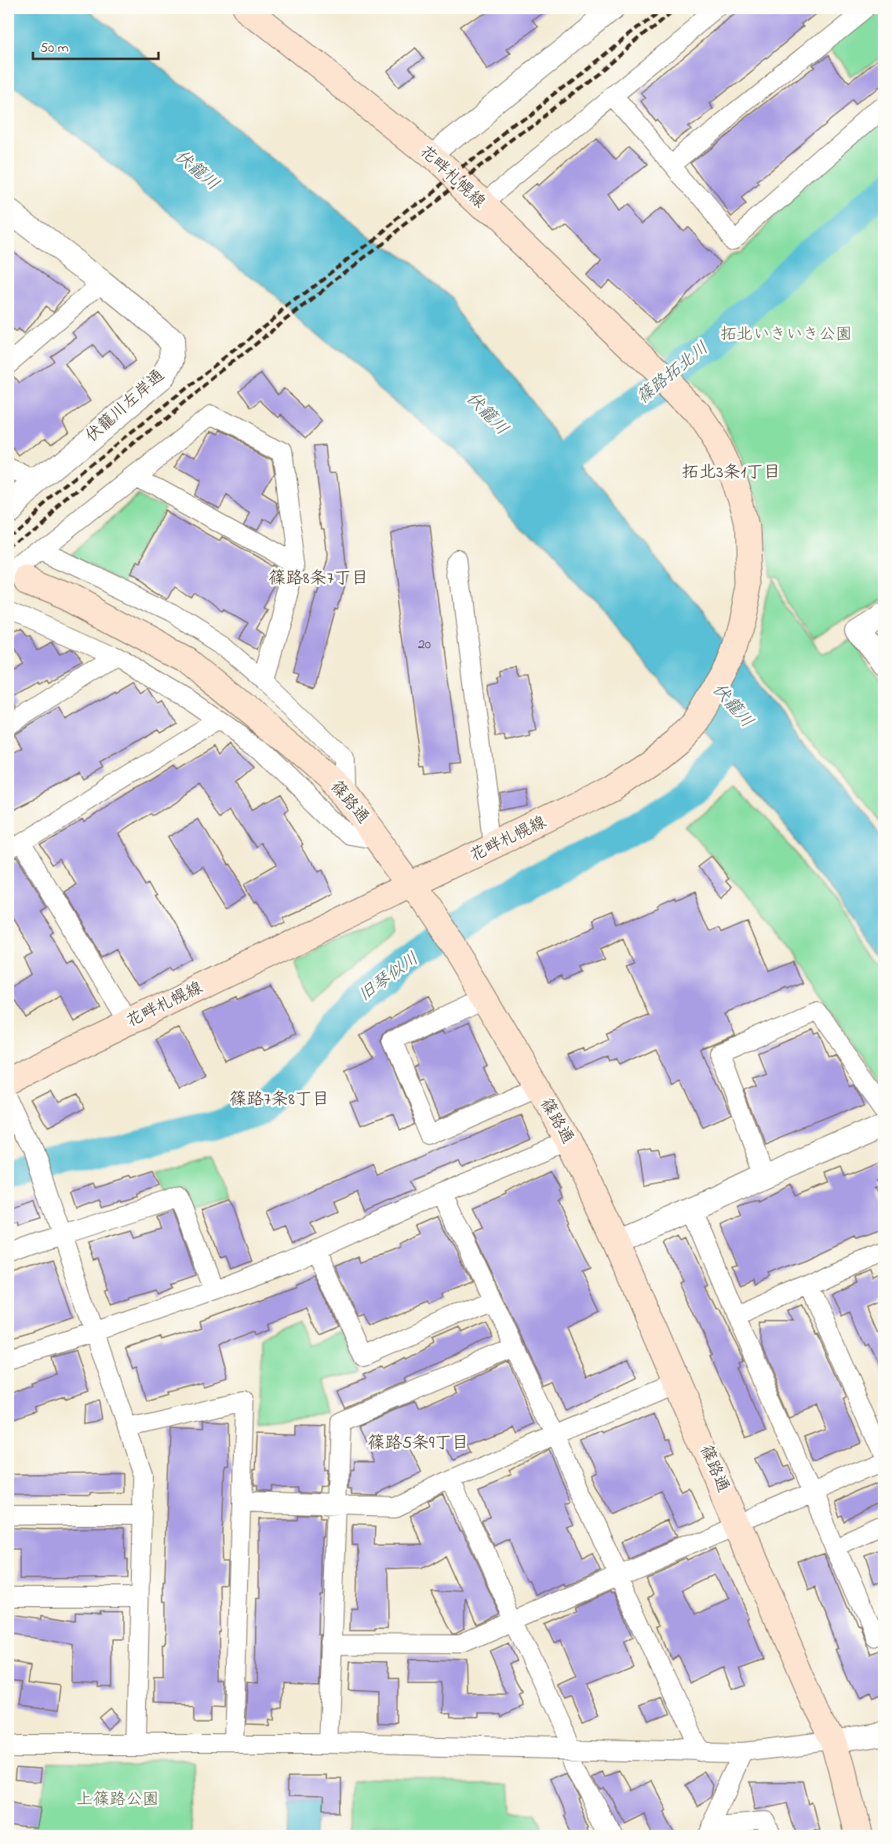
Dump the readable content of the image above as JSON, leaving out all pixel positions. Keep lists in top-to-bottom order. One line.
{"streets":{"main road":["花畔札幌線","篠路通"],"street":["伏籠川左岸通"]},"crossings":[["花畔札幌線","篠路通"]],"districts":["拓北3条1丁目","篠路8条7丁目","篠路7条8丁目","篠路5条9丁目"],"water":["伏籠川","篠路拓北川","旧琴似川"],"parks":["拓北いきいき公園","上篠路公園"],"house_numbers":["20"],"scale_bar":"50 m"}
